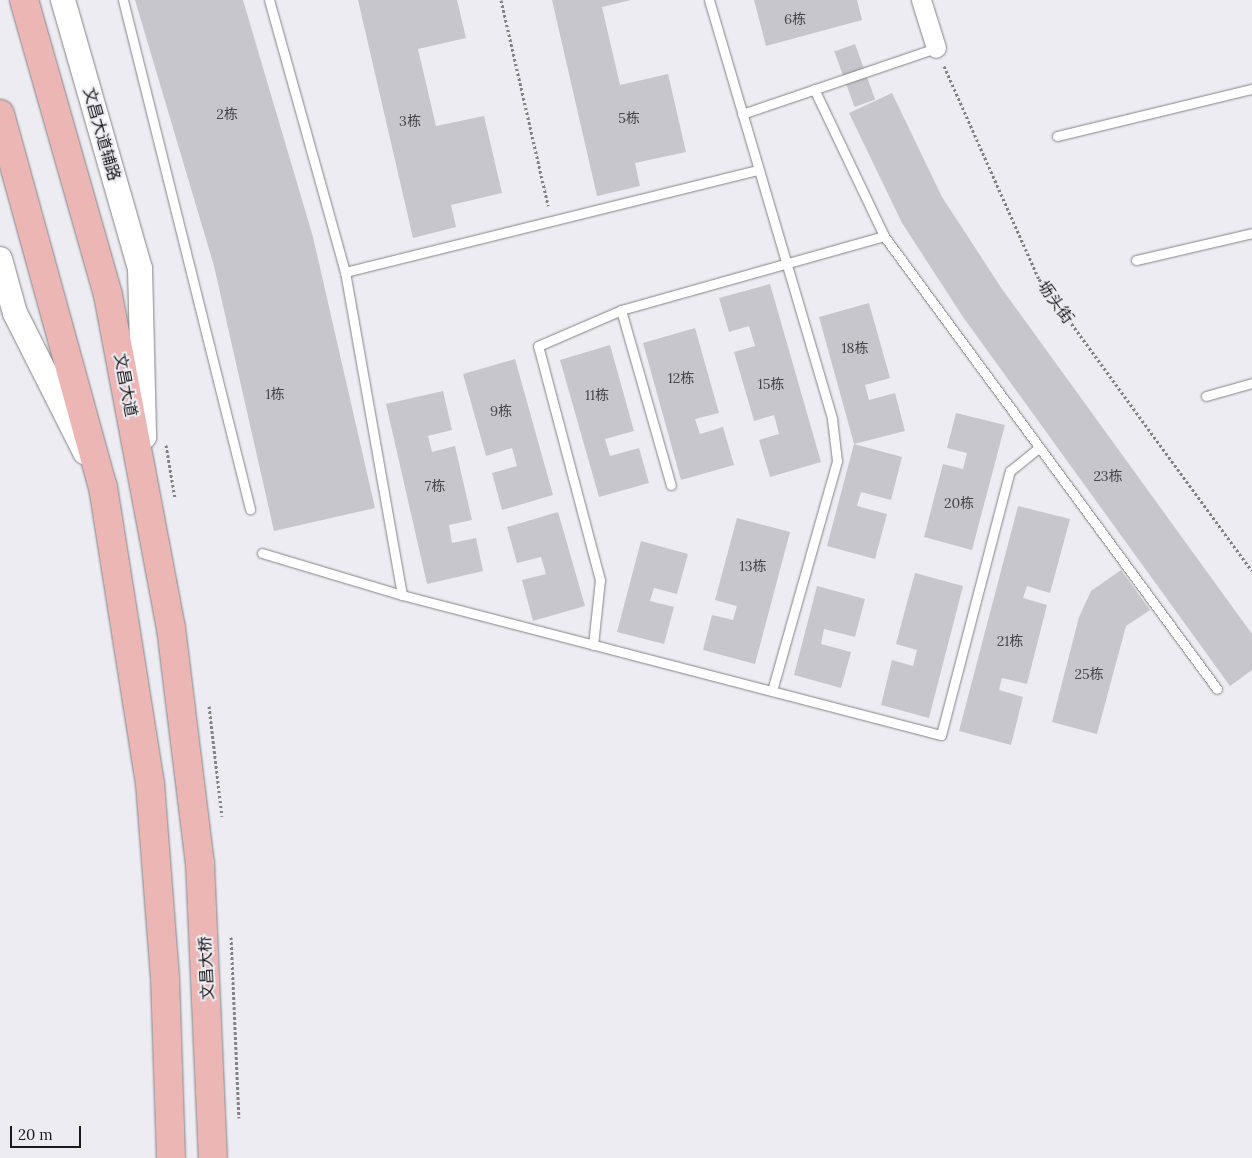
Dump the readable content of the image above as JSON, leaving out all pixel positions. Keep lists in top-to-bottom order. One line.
{"streets":{"main road":["文昌大道","文昌大桥"],"street":["文昌大道辅路"],"path":["坜头街"]},"crossings":[["文昌大道辅路","文昌大道"],["文昌大道","文昌大桥"]],"house_numbers":["6栋","2栋","5栋","3栋","18栋","12栋","15栋","1栋","11栋","9栋","23栋","7栋","20栋","13栋","21栋","25栋"],"scale_bar":"20 m"}
